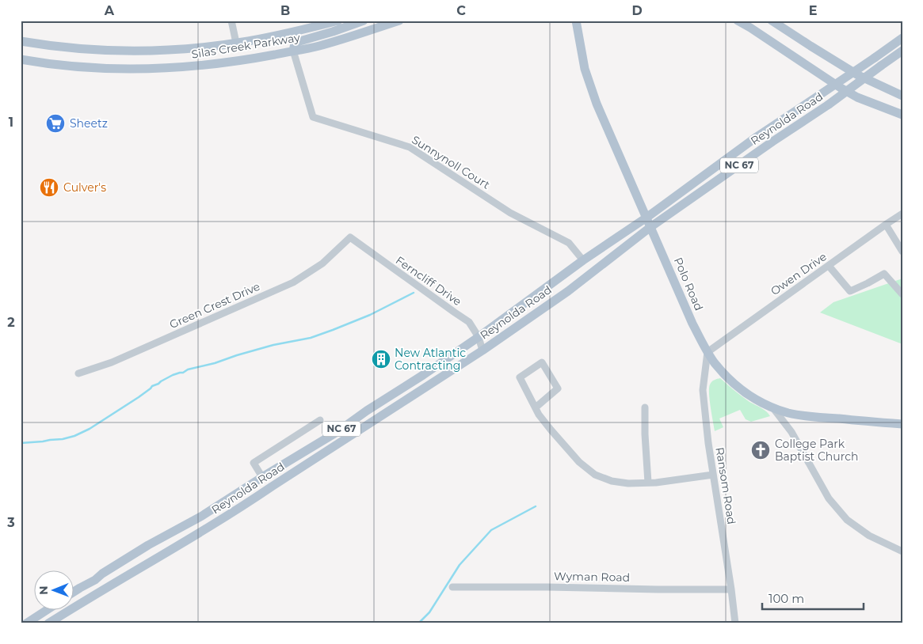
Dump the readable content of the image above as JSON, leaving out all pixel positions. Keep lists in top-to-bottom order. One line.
{"streets":{"main road":["Silas Creek Parkway","Reynolda Road","NC 67","Polo Road"],"street":["Sunnynoll Court","Owen Drive","Ferncliff Drive","Green Crest Drive","Ransom Road","Wyman Road"]},"crossings":[["Silas Creek Parkway","Sunnynoll Court"],["Reynolda Road","Sunnynoll Court"],["Reynolda Road","Ferncliff Drive"],["Reynolda Road","Polo Road"],["Owen Drive","Polo Road"],["Owen Drive","Ransom Road"],["Ferncliff Drive","Green Crest Drive"],["Polo Road","Ransom Road"],["Ransom Road","Wyman Road"]],"places":{"supermarket":["Sheetz"],"restaurant":["Culver's"],"building":["New Atlantic Contracting"],"church":["College Park Baptist Church"]},"scale_bar":"100 m","north":"left","grid":{"columns":["A","B","C","D","E"],"rows":["1","2","3"]}}
